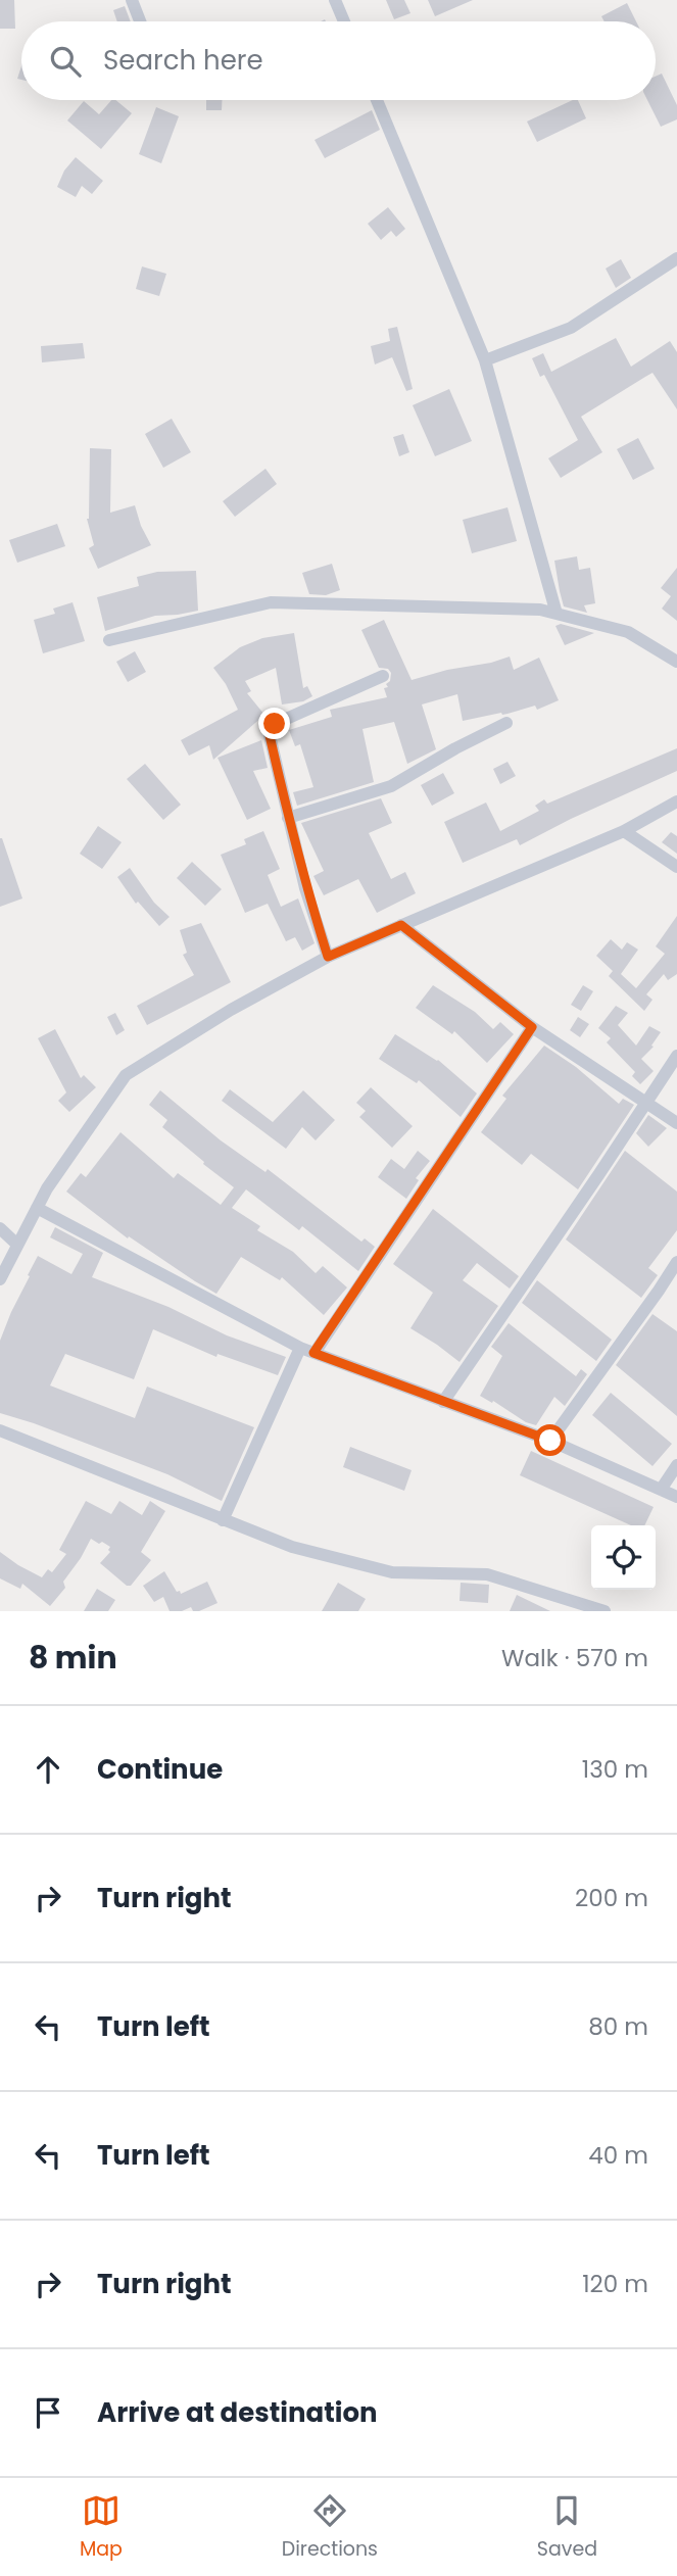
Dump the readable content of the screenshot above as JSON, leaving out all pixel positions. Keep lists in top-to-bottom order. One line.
{"page":{"search":"Search here","heading":["8 min","Walk · 570 m"],"list":[["Continue","130 m"],["Turn right","200 m"],["Turn left","80 m"],["Turn left","40 m"],["Turn right","120 m"],"Arrive at destination"],"nav":["Map","Directions","Saved"]}}
